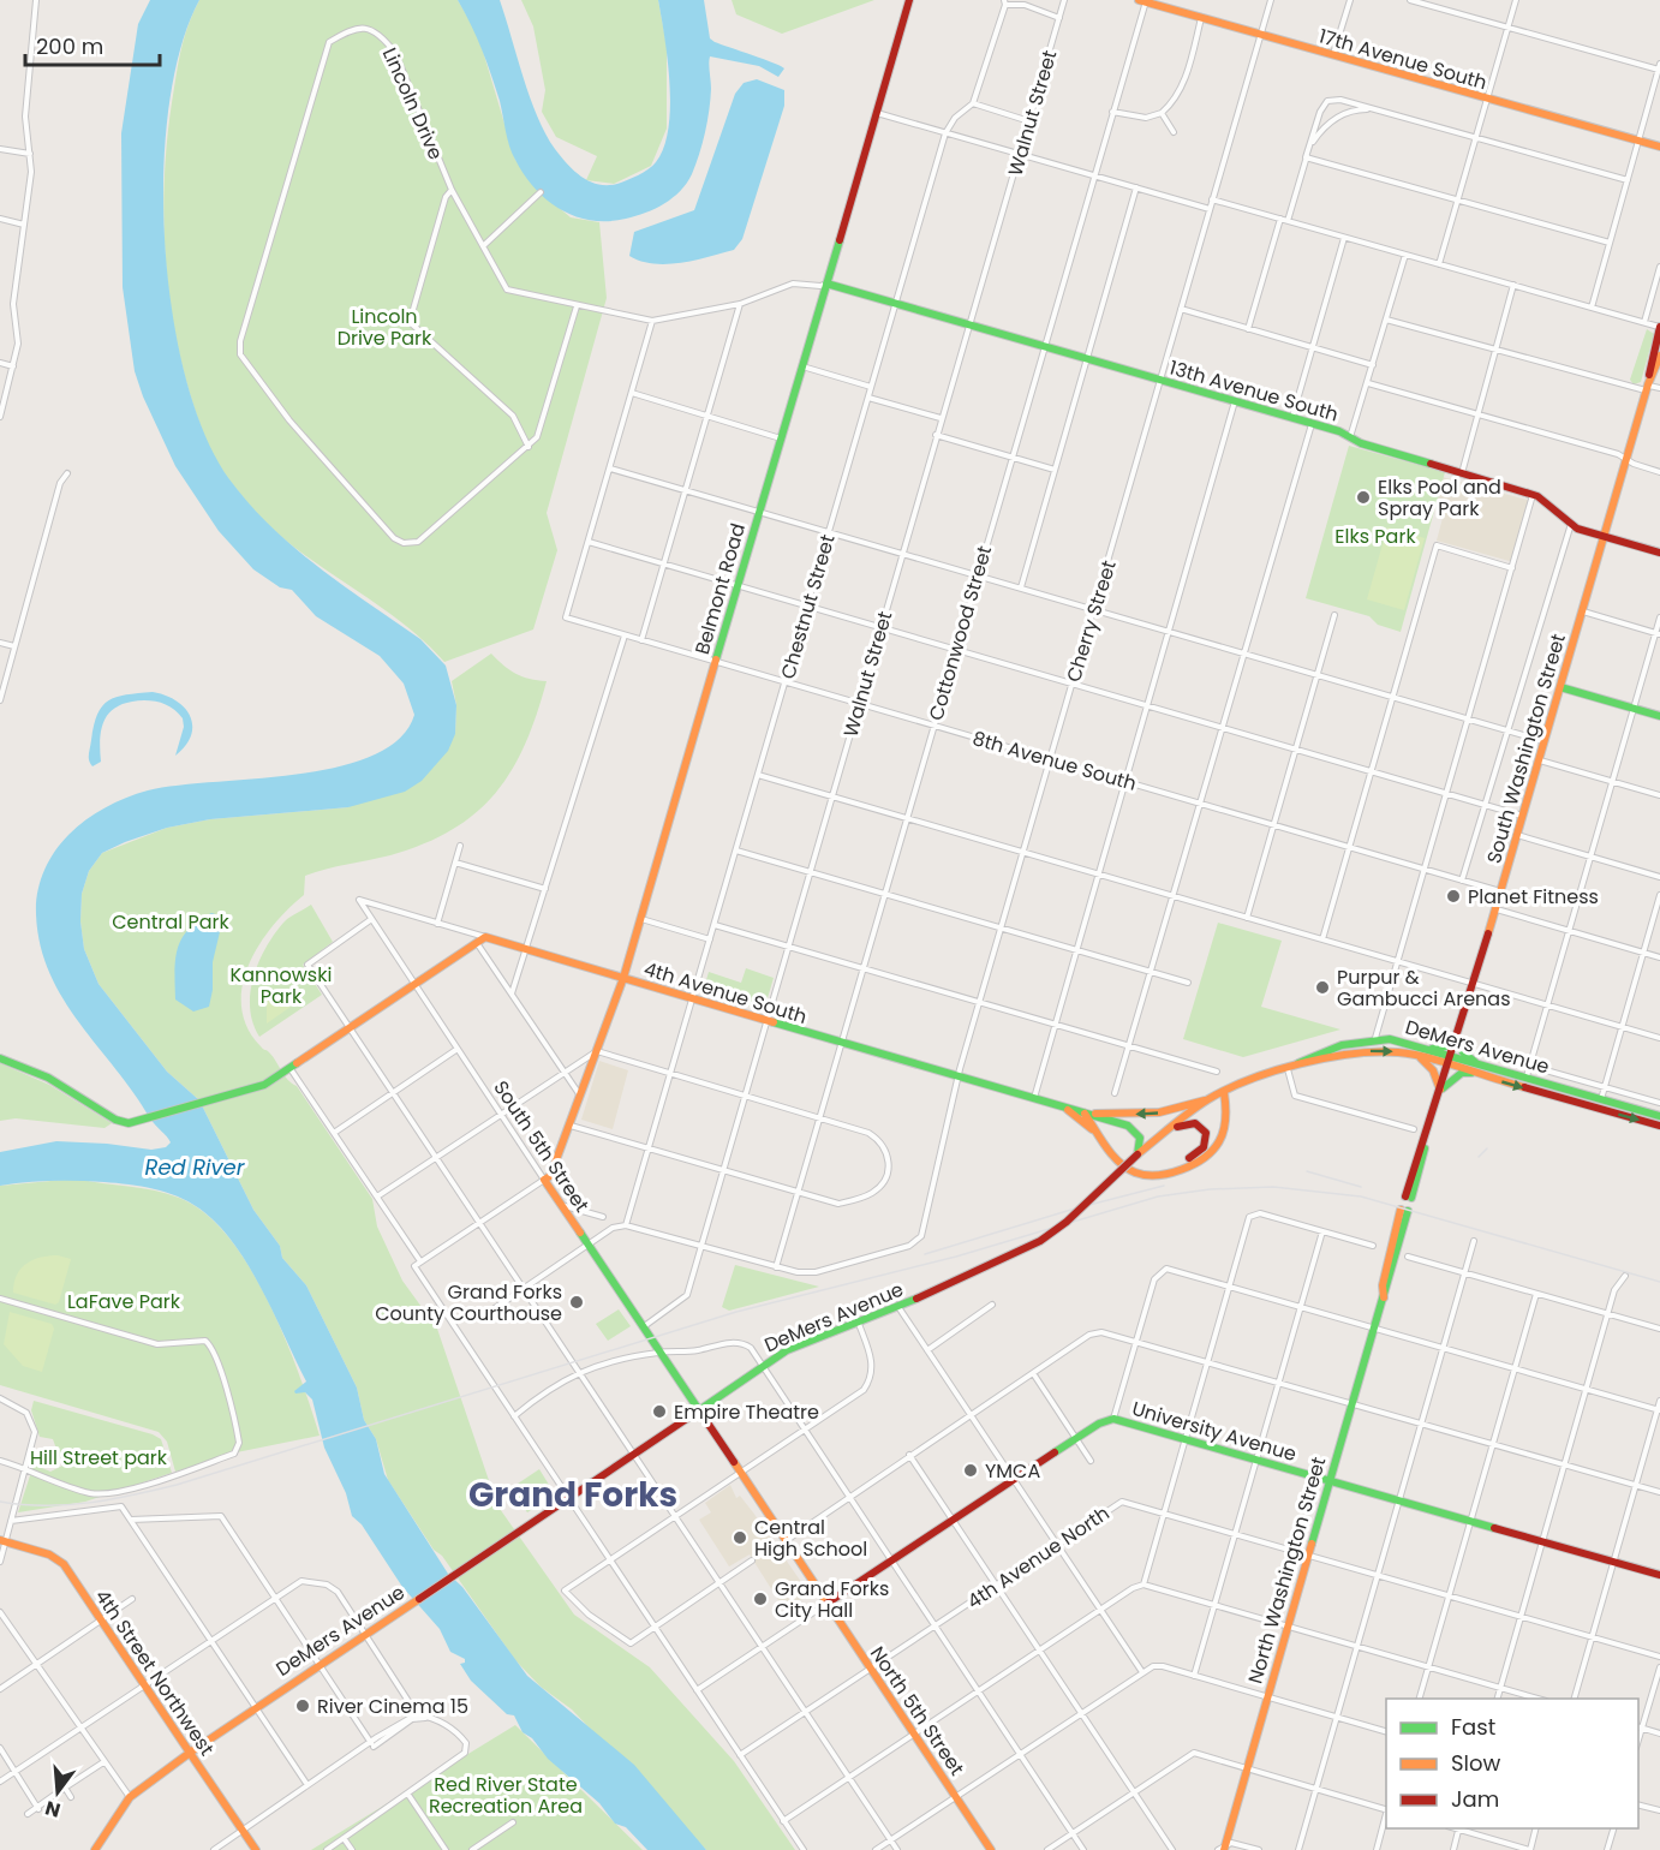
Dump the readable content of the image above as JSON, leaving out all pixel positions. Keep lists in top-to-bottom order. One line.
{"streets":{"main road":["17th Avenue South","13th Avenue South","Belmont Road","South Washington Street","4th Avenue South","DeMers Avenue","South 5th Street","University Avenue","North Washington Street","4th Street Northwest","North 5th Street"],"street":["Lincoln Drive","Walnut Street","Chestnut Street","Cherry Street","Cottonwood Street","8th Avenue South","4th Avenue North"]},"crossings":[["17th Avenue South","Cherry Street"],["17th Avenue South","Cottonwood Street"],["Lincoln Drive","13th Avenue South"],["Lincoln Drive","Belmont Road"],["Walnut Street","13th Avenue South"],["Walnut Street","8th Avenue South"],["Walnut Street","4th Avenue South"],["Walnut Street","South 5th Street"],["13th Avenue South","Belmont Road"],["13th Avenue South","Chestnut Street"],["13th Avenue South","Cherry Street"],["13th Avenue South","Cottonwood Street"],["13th Avenue South","South Washington Street"],["Belmont Road","8th Avenue South"],["Belmont Road","4th Avenue South"],["Belmont Road","South 5th Street"],["Chestnut Street","8th Avenue South"],["Chestnut Street","4th Avenue South"],["Cherry Street","Cottonwood Street"],["Cherry Street","8th Avenue South"],["Cherry Street","4th Avenue South"],["Cottonwood Street","8th Avenue South"],["Cottonwood Street","4th Avenue South"],["South Washington Street","8th Avenue South"],["South Washington Street","DeMers Avenue"],["4th Avenue South","South 5th Street"],["DeMers Avenue","South 5th Street"],["DeMers Avenue","4th Street Northwest"],["DeMers Avenue","North 5th Street"],["South 5th Street","North 5th Street"],["University Avenue","North Washington Street"],["University Avenue","North 5th Street"],["4th Avenue North","North Washington Street"],["4th Avenue North","North 5th Street"]],"districts":["Grand Forks"],"water":["Red River"],"parks":["Lincoln Drive Park","Elks Park","Central Park","Kannowski Park","LaFave Park","Hill Street park","Red River State Recreation Area"],"places":["Elks Pool and Spray Park","Planet Fitness","Purpur & Gambucci Arenas","Grand Forks County Courthouse","Empire Theatre","YMCA","Central High School","Grand Forks City Hall","River Cinema 15"],"legend":["Fast","Slow","Jam"],"scale_bar":"200 m","north":"bottom"}
